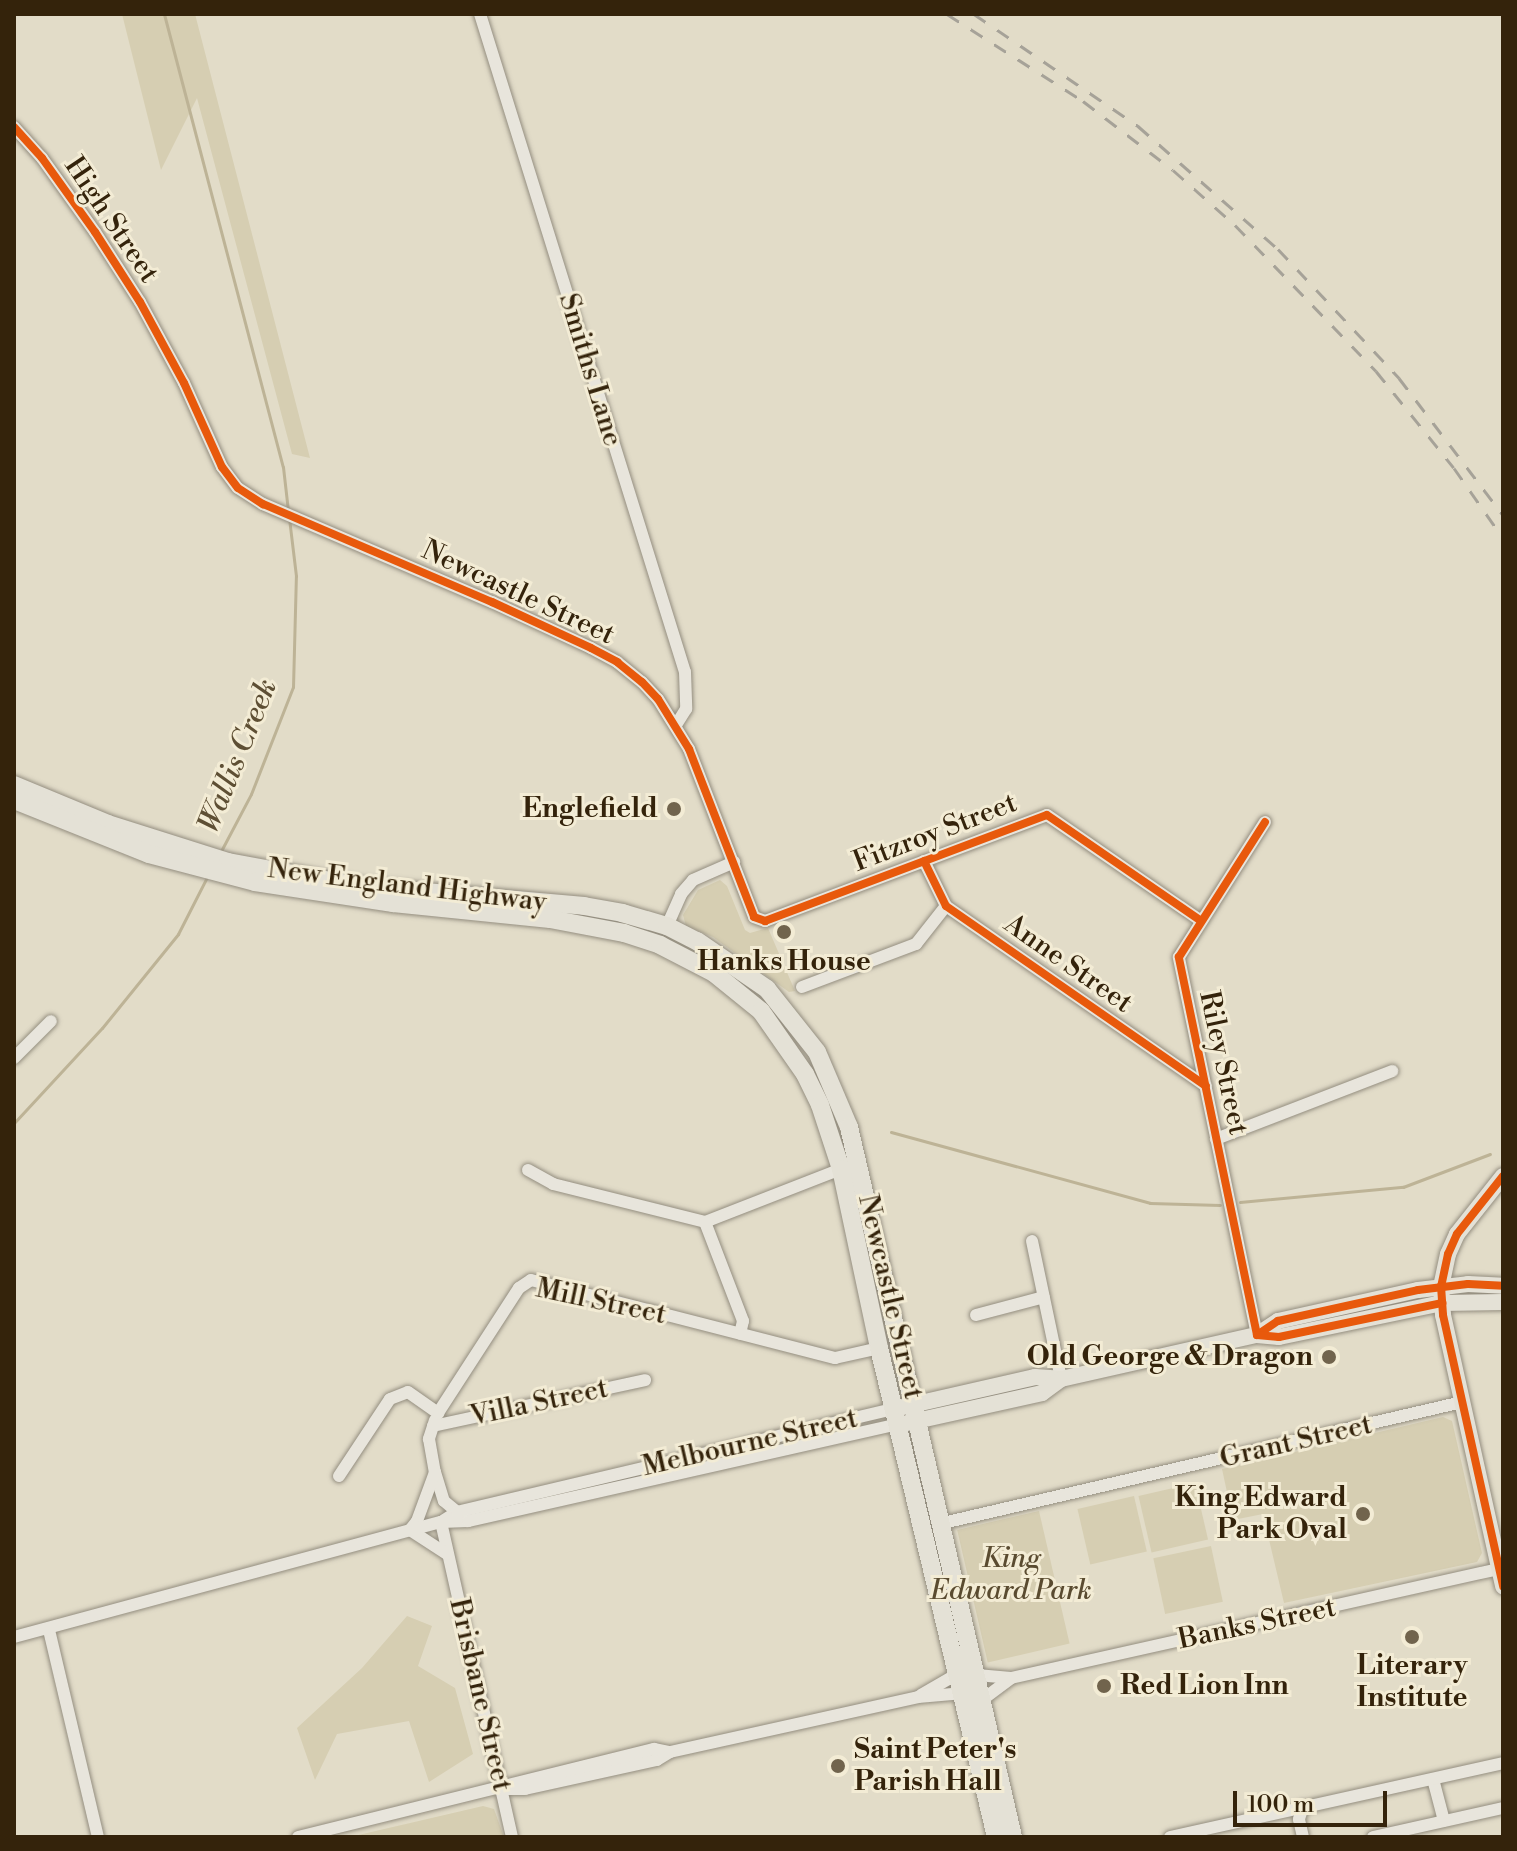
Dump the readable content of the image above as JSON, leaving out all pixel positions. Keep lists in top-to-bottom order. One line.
{"streets":{"highway":["Newcastle Street","New England Highway"],"main road":["Melbourne Street"],"street":["High Street","Smiths Lane","Fitzroy Street","Anne Street","Riley Street","Mill Street","Villa Street","Grant Street","Banks Street","Brisbane Street"]},"crossings":[["High Street","Newcastle Street"],["Smiths Lane","Newcastle Street"],["Newcastle Street","Fitzroy Street"],["Newcastle Street","New England Highway"],["Newcastle Street","Mill Street"],["Newcastle Street","Grant Street"],["Newcastle Street","Melbourne Street"],["Newcastle Street","Banks Street"],["Fitzroy Street","Anne Street"],["Fitzroy Street","Riley Street"],["Anne Street","Riley Street"],["Riley Street","Melbourne Street"],["Melbourne Street","Brisbane Street"]],"water":["Wallis Creek"],"parks":["King Edward Park"],"places":["Englefield","Hanks House","Old George & Dragon","King Edward Park Oval","Literary Institute","Red Lion Inn","Saint Peter's Parish Hall"],"scale_bar":"100 m"}
